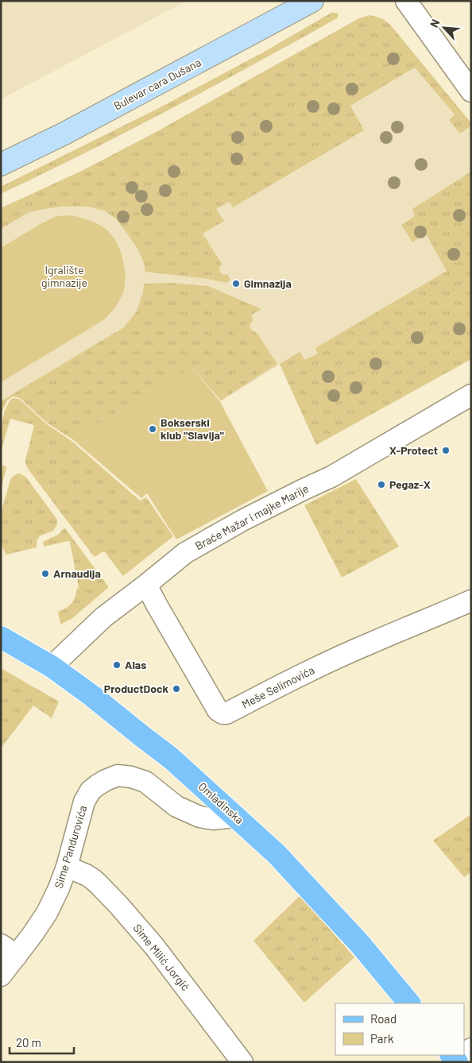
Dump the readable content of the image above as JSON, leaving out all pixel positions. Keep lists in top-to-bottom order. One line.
{"streets":{"main road":["Bulevar cara Dušana","Omladinska"],"street":["Braće Mažar i majke Marije","Meše Selimovića","Sime Pandurovića","Sime Milić Jorgić"]},"crossings":[["Braće Mažar i majke Marije","Meše Selimovića"],["Braće Mažar i majke Marije","Omladinska"],["Omladinska","Sime Pandurovića"],["Sime Pandurovića","Sime Milić Jorgić"]],"parks":["Igralište gimnazije"],"places":["Gimnazija","Bokserski klub \"Slavija\"","X-Protect","Pegaz-X","Arnaudija","Alas","ProductDock"],"legend":["Road","Park"],"scale_bar":"20 m","north":"top left"}
